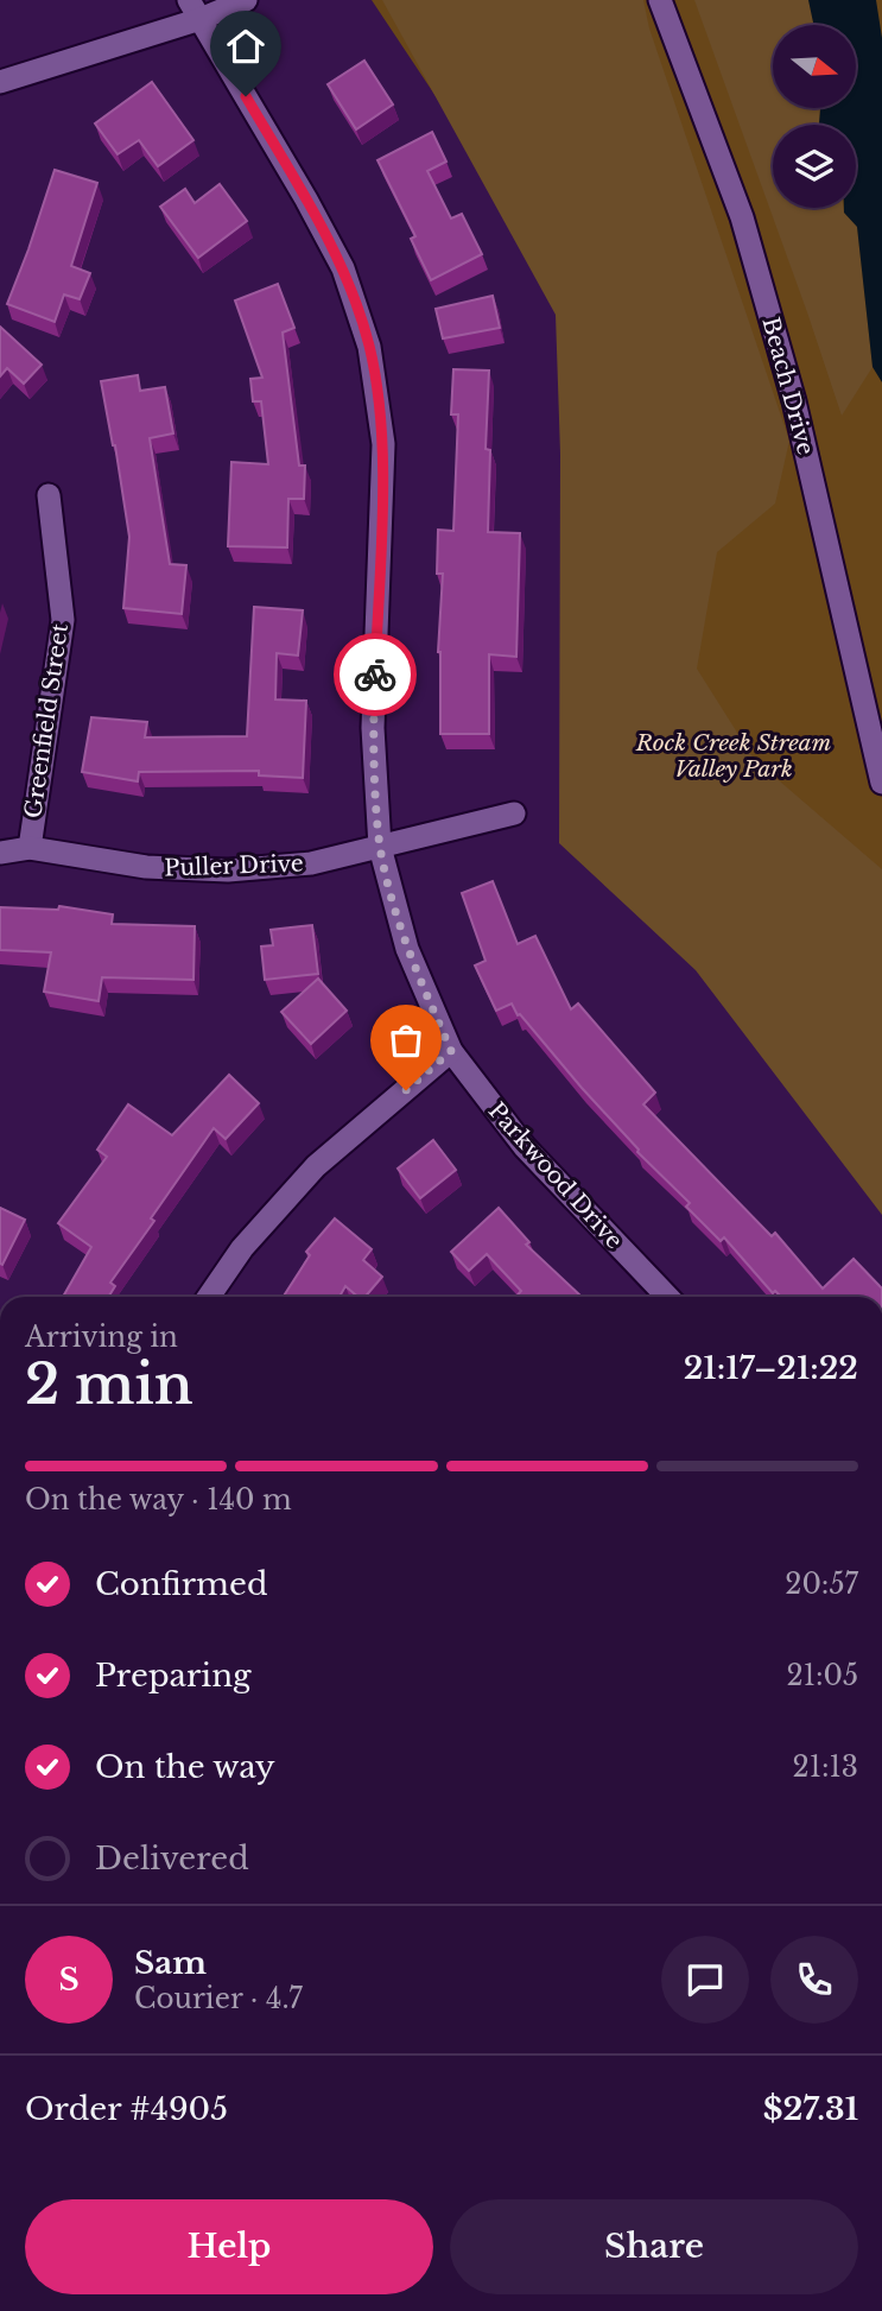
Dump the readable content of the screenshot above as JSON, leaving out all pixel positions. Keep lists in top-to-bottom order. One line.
{"streets":{"street":["Beach Drive","Greenfield Street","Puller Drive","Parkwood Drive"]},"crossings":[["Greenfield Street","Puller Drive"],["Puller Drive","Parkwood Drive"]],"parks":["Rock Creek Stream Valley Park"],"north":"right","page":{"heading":["2 min","Arriving in","21:17–21:22"],"panel":["Sam","Courier · 4.7","Order #4905","$27.31"],"bar":"On the way · 140 m","list":[["Confirmed","20:57"],["Preparing","21:05"],["On the way","21:13"],"Delivered"],"round":"S","buttons":["Help","Share"]}}
